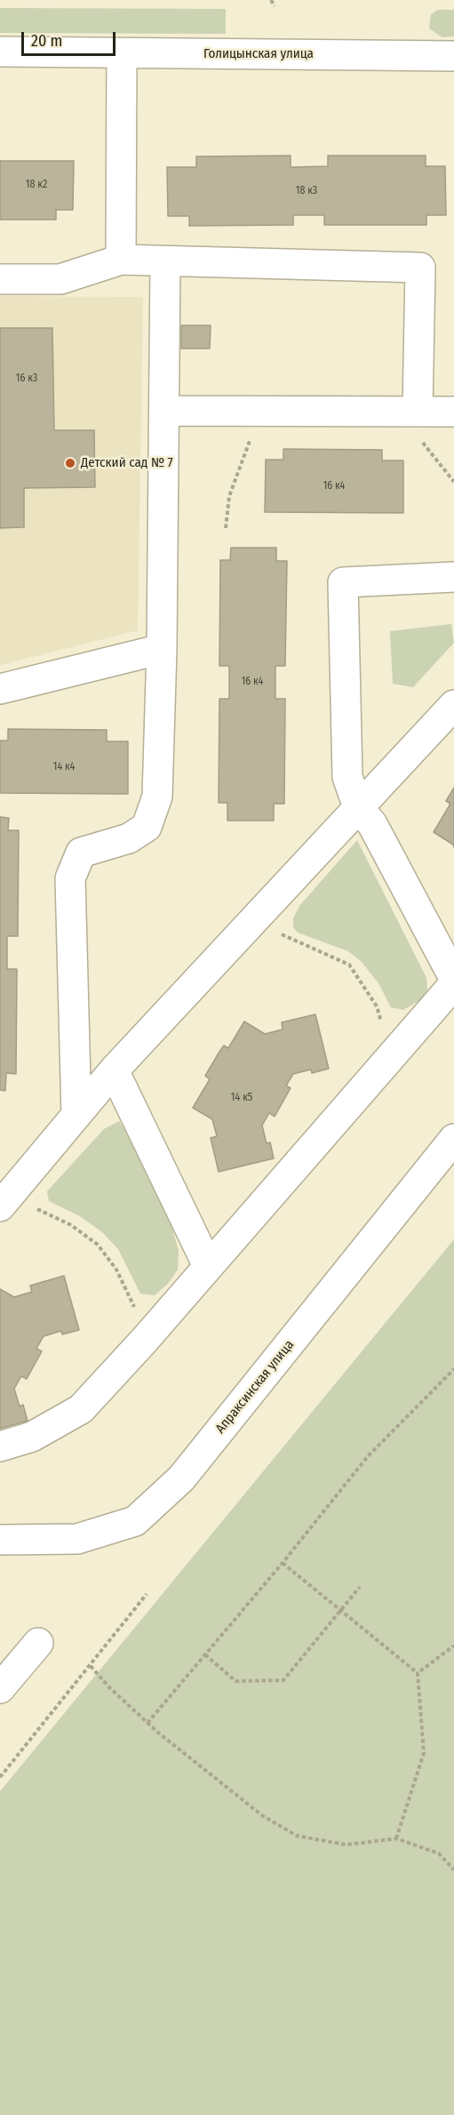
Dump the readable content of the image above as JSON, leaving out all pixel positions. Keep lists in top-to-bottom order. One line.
{"streets":{"street":["Голицынская улица","Апраксинская улица"]},"places":["Детский сад № 7"],"house_numbers":["18 к2","18 к3","16 к3","16 к4","16 к4","14 к4","14 к5"],"scale_bar":"20 m"}
